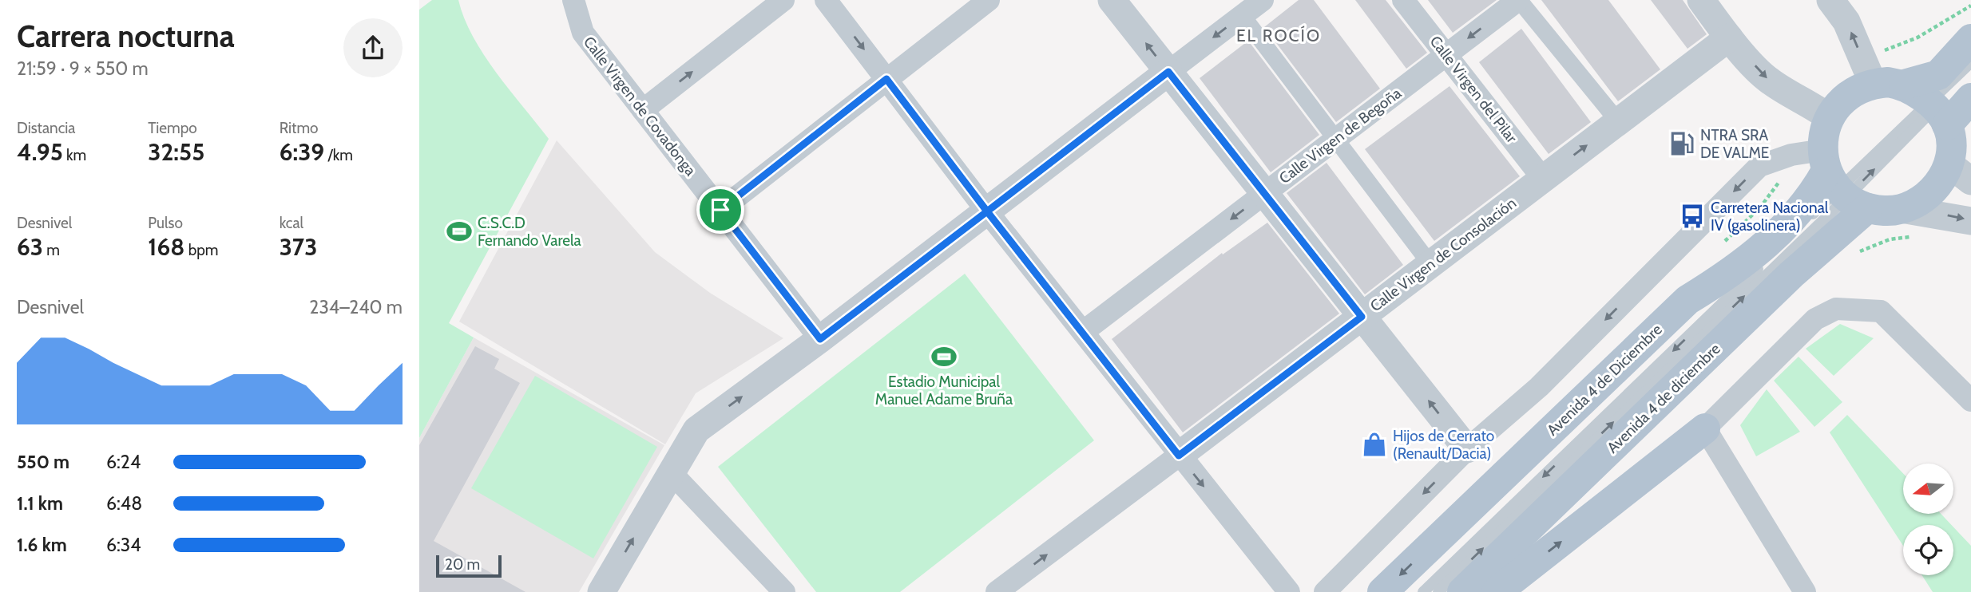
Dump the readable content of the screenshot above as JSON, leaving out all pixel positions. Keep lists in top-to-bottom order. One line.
{"streets":{"main road":["Avenida 4 de Diciembre","Avenida 4 de diciembre"],"street":["Calle Virgen del Pilar","Calle Virgen de Covadonga","Calle Virgen de Begoña","Calle Virgen de Consolación"]},"crossings":[["Calle Virgen del Pilar","Calle Virgen de Begoña"],["Calle Virgen del Pilar","Calle Virgen de Consolación"],["Avenida 4 de Diciembre","Avenida 4 de diciembre"]],"one_way":["Calle Virgen de Consolación"],"districts":["EL ROCÍO"],"places":{"fuel station":["NTRA SRA DE VALME"],"bus stop":["Carretera Nacional IV (gasolinera)"],"sports":["C.S.C.D Fernando Varela","Estadio Municipal Manuel Adame Bruña"],"shop":["Hijos de Cerrato (Renault/Dacia)"]},"scale_bar":"20 m","north":"left","page":{"heading":["Carrera nocturna","21:59 · 9 × 550 m"],"stats":[["Distancia","4.95 km"],["Tiempo","32:55"],["Ritmo","6:39 /km"],["Desnivel","63 m"],["Pulso","168 bpm"],["kcal","373"]],"chart":["Desnivel","234–240 m"],"list":[{"name":"550 m","note":"6:24"},{"name":"1.1 km","note":"6:48"},{"name":"1.6 km","note":"6:34"}],"scale":"20 m"}}
